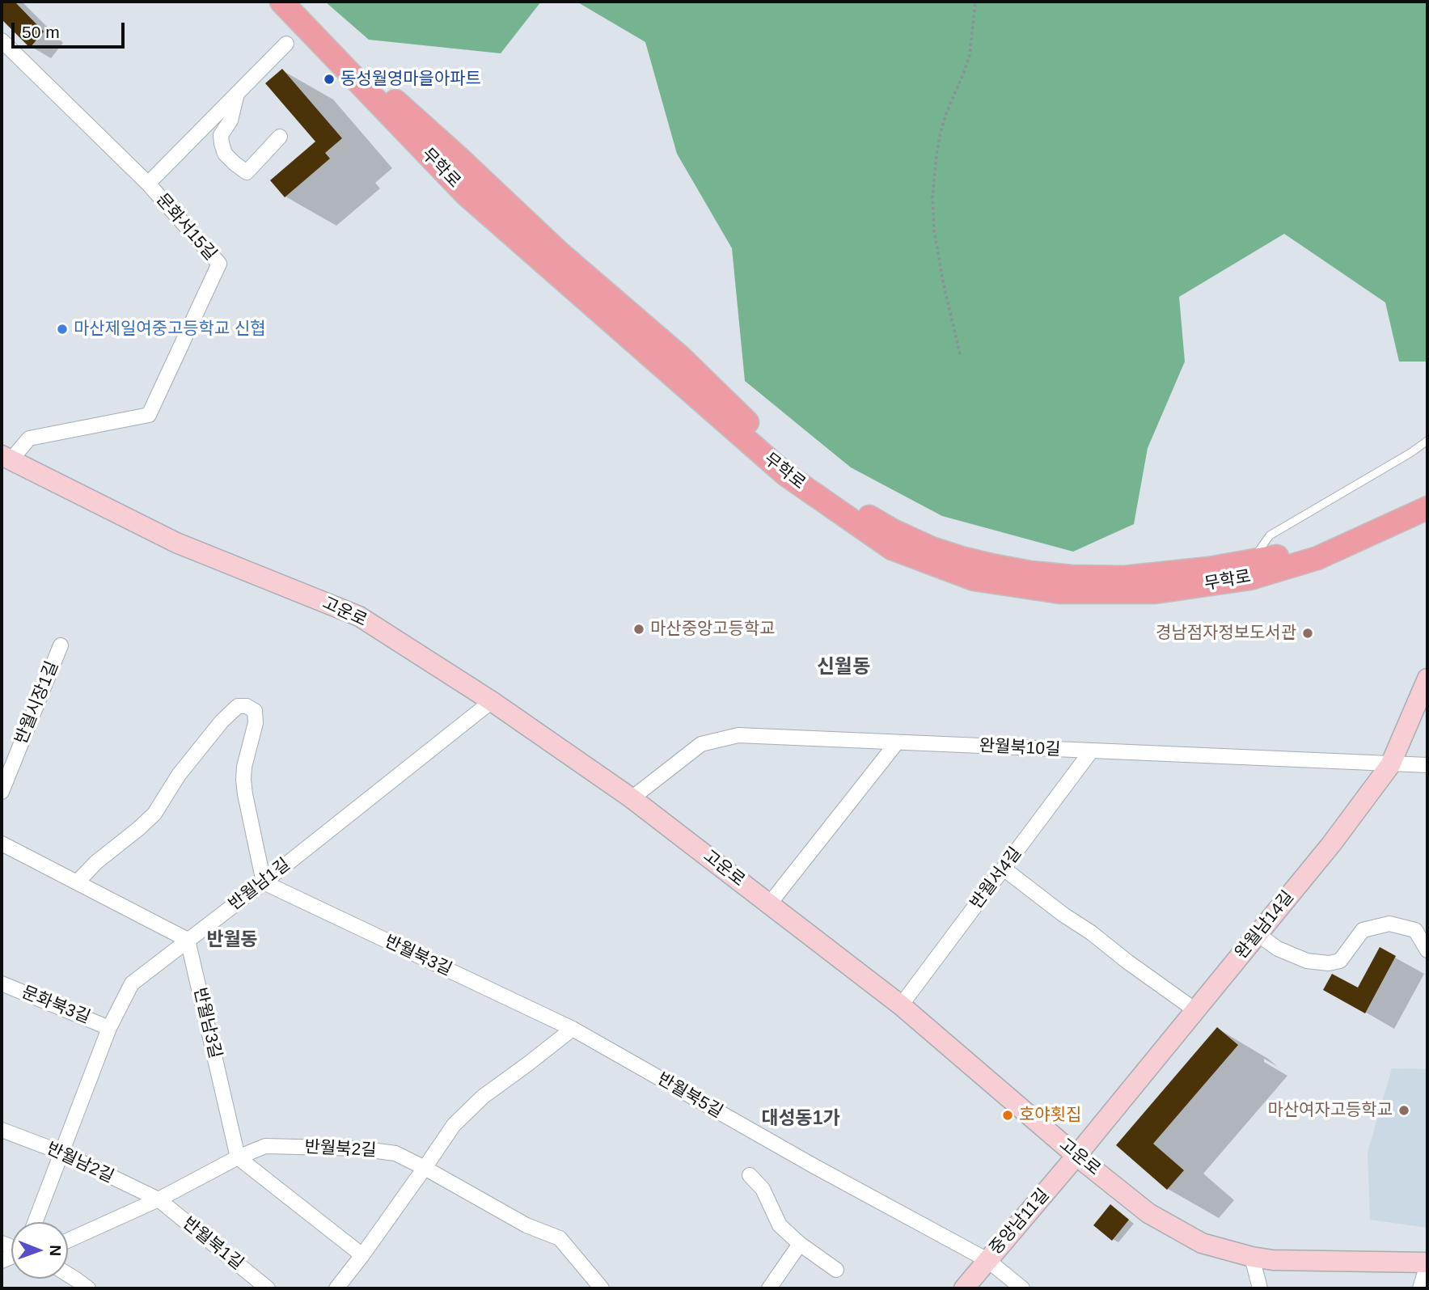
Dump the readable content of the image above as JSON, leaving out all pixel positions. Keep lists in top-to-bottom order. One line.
{"streets":{"main road":["무학로","고운로","완월남14길","중앙남11길"],"street":["문화서15길","반월시장1길","완월북10길","반월서4길","반월남1길","반월북3길","문화북3길","반월남3길","반월북5길","반월북2길","반월남2길","반월북1길"]},"crossings":[["문화서15길","고운로"],["고운로","완월북10길"],["고운로","반월서4길"],["고운로","반월남1길"],["고운로","완월남14길"],["고운로","중앙남11길"],["완월북10길","반월서4길"],["완월북10길","완월남14길"],["반월남1길","반월북3길"],["반월남1길","문화북3길"],["반월남1길","반월남3길"],["반월남1길","반월남2길"],["완월남14길","중앙남11길"],["반월북3길","반월북5길"],["반월남3길","반월북2길"],["반월북5길","중앙남11길"],["반월북2길","반월남2길"],["반월북2길","반월북1길"],["반월남2길","반월북1길"]],"districts":["신월동","반월동","대성동1가"],"places":["동성월영마을아파트","마산제일여중고등학교 신협","마산중앙고등학교","경남점자정보도서관","마산여자고등학교","호야횟집"],"scale_bar":"50 m","north":"right"}
